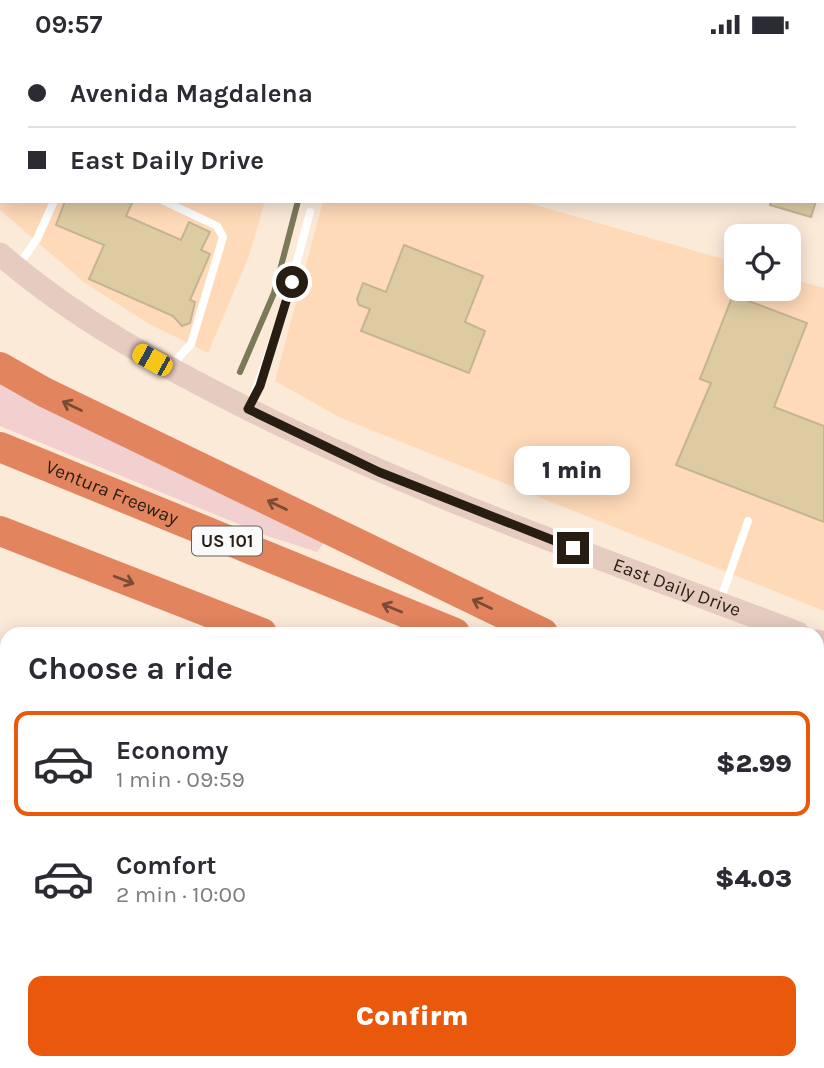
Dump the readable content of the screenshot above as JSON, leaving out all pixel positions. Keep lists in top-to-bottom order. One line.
{"streets":{"highway":["Ventura Freeway","US 101"],"main road":["East Daily Drive"]},"page":{"status":"09:57","banner":["Avenida Magdalena","East Daily Drive"],"bubble":"1 min","heading":"Choose a ride","list":[{"name":"Economy","note":"1 min · 09:59","value":"$2.99"},{"name":"Comfort","note":"2 min · 10:00","value":"$4.03"}],"buttons":"Confirm"}}
